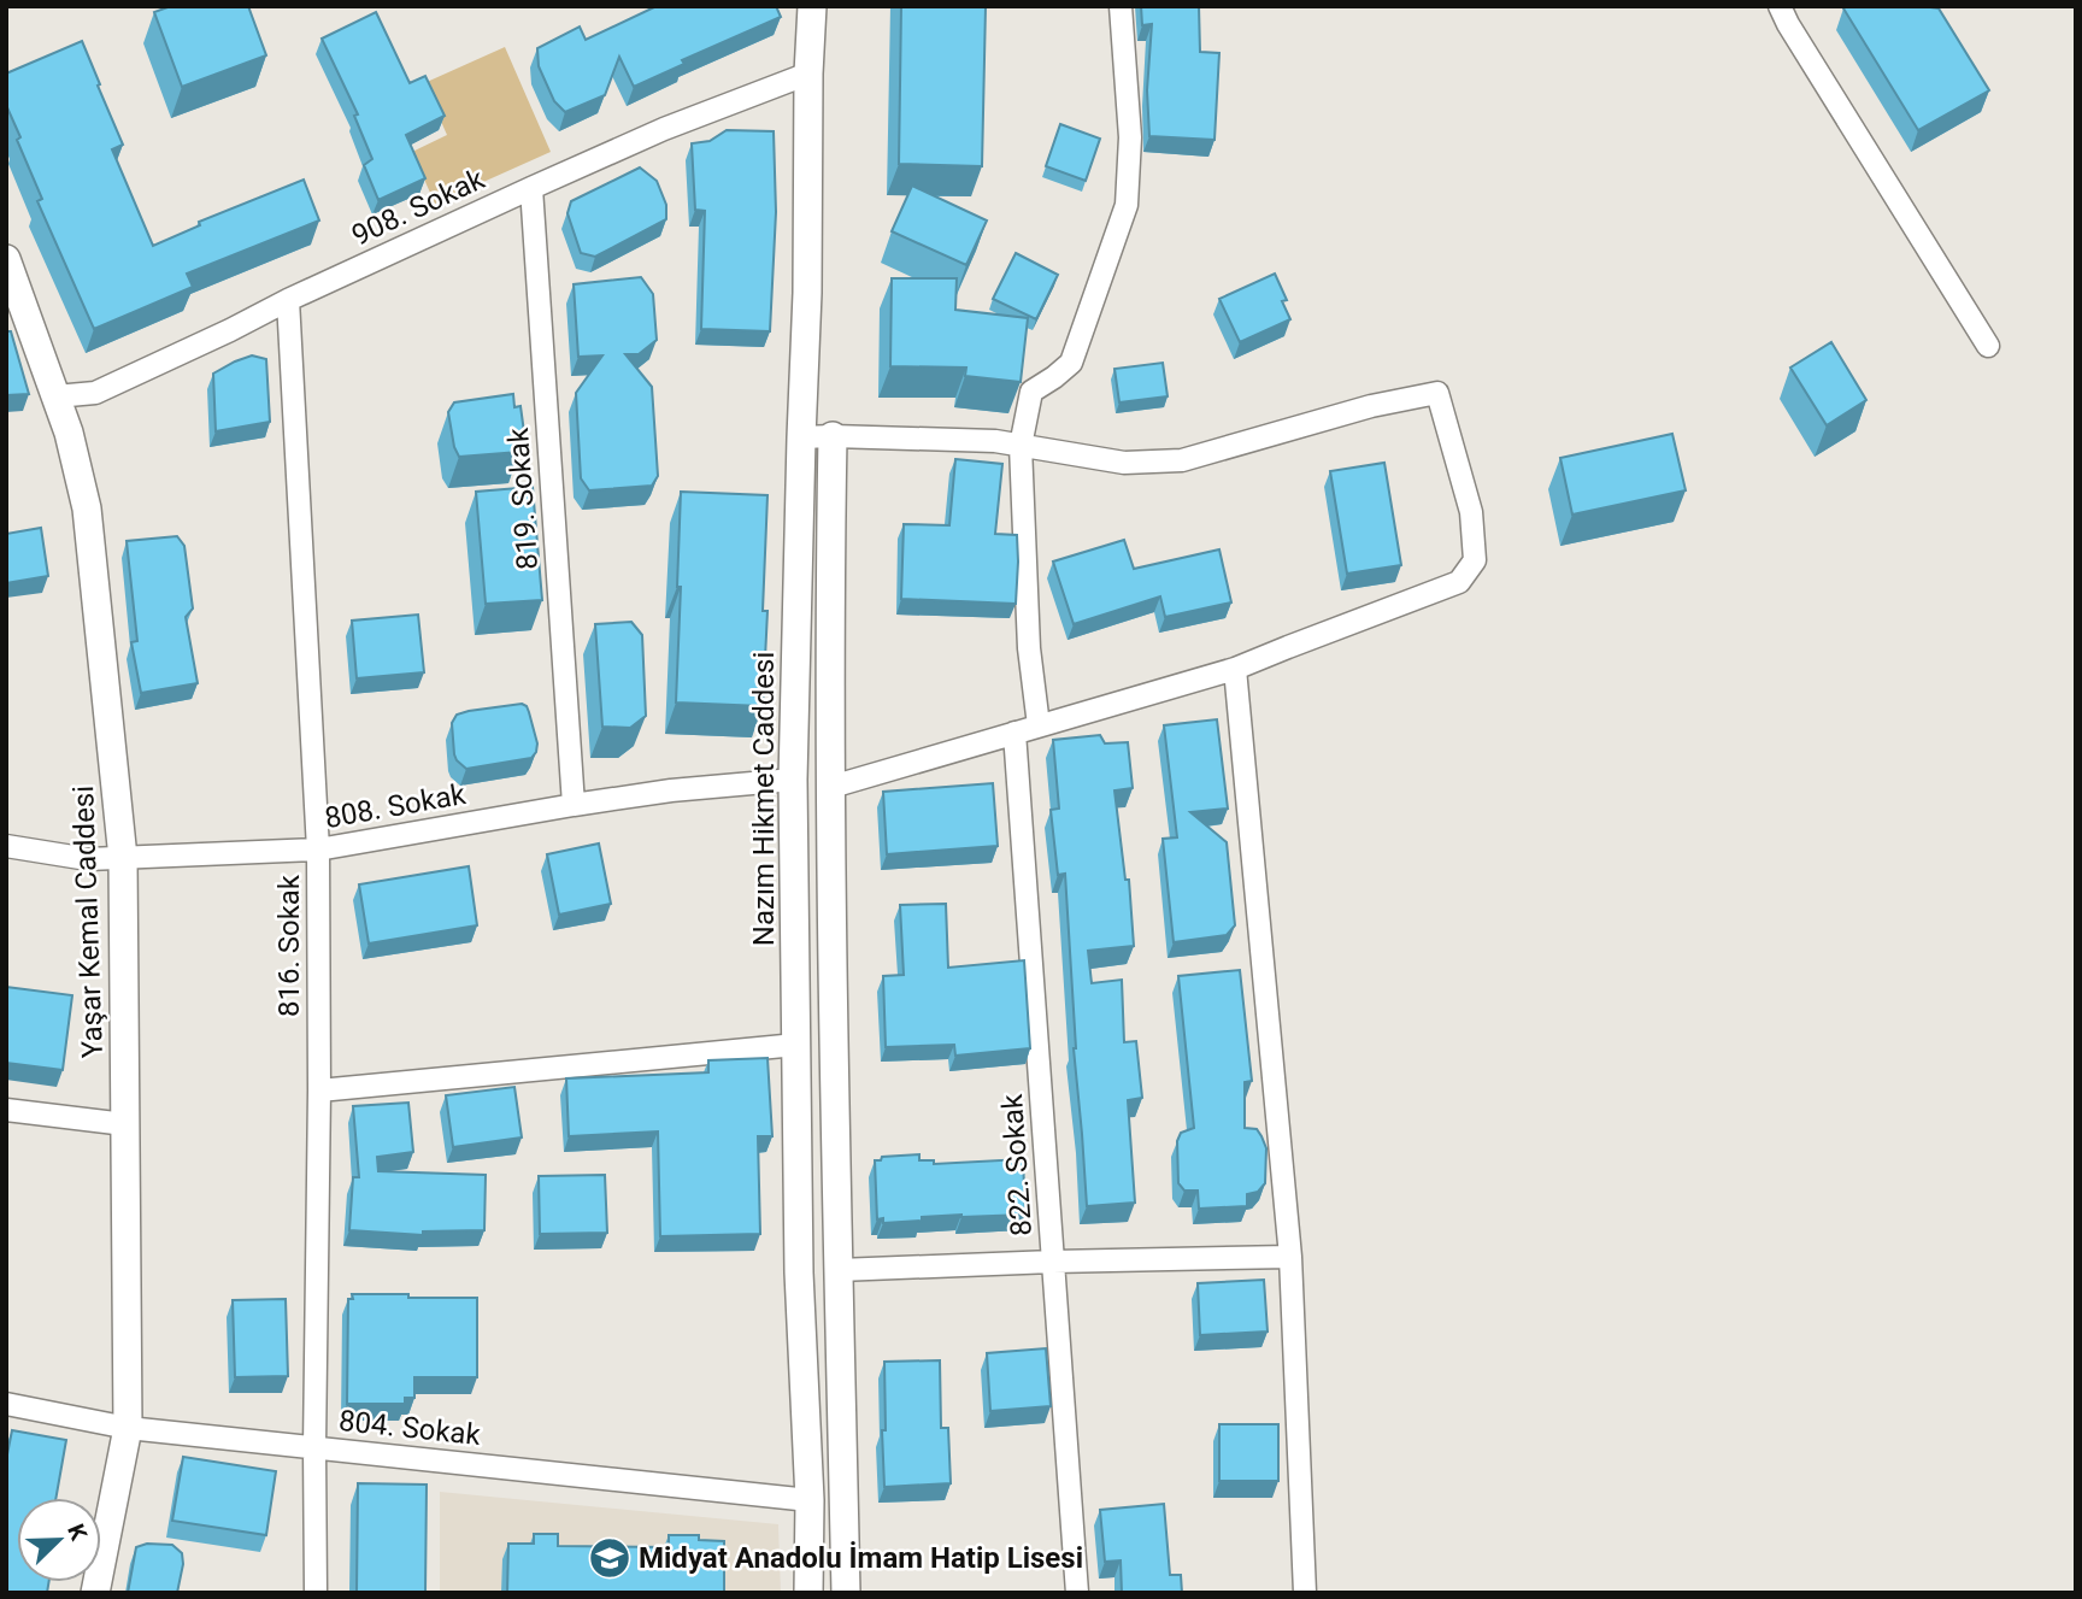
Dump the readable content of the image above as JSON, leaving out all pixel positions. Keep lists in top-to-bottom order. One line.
{"streets":{"street":["908. Sokak","819. Sokak","Nazım Hikmet Caddesi","808. Sokak","Yaşar Kemal Caddesi","816. Sokak","822. Sokak","804. Sokak"]},"crossings":[["908. Sokak","819. Sokak"],["908. Sokak","Nazım Hikmet Caddesi"],["908. Sokak","Yaşar Kemal Caddesi"],["908. Sokak","816. Sokak"],["819. Sokak","808. Sokak"],["Nazım Hikmet Caddesi","808. Sokak"],["Nazım Hikmet Caddesi","804. Sokak"],["808. Sokak","Yaşar Kemal Caddesi"],["808. Sokak","816. Sokak"],["Yaşar Kemal Caddesi","804. Sokak"],["816. Sokak","804. Sokak"]],"places":{"school or university":["Midyat Anadolu İmam Hatip Lisesi"]},"north":"top right"}
